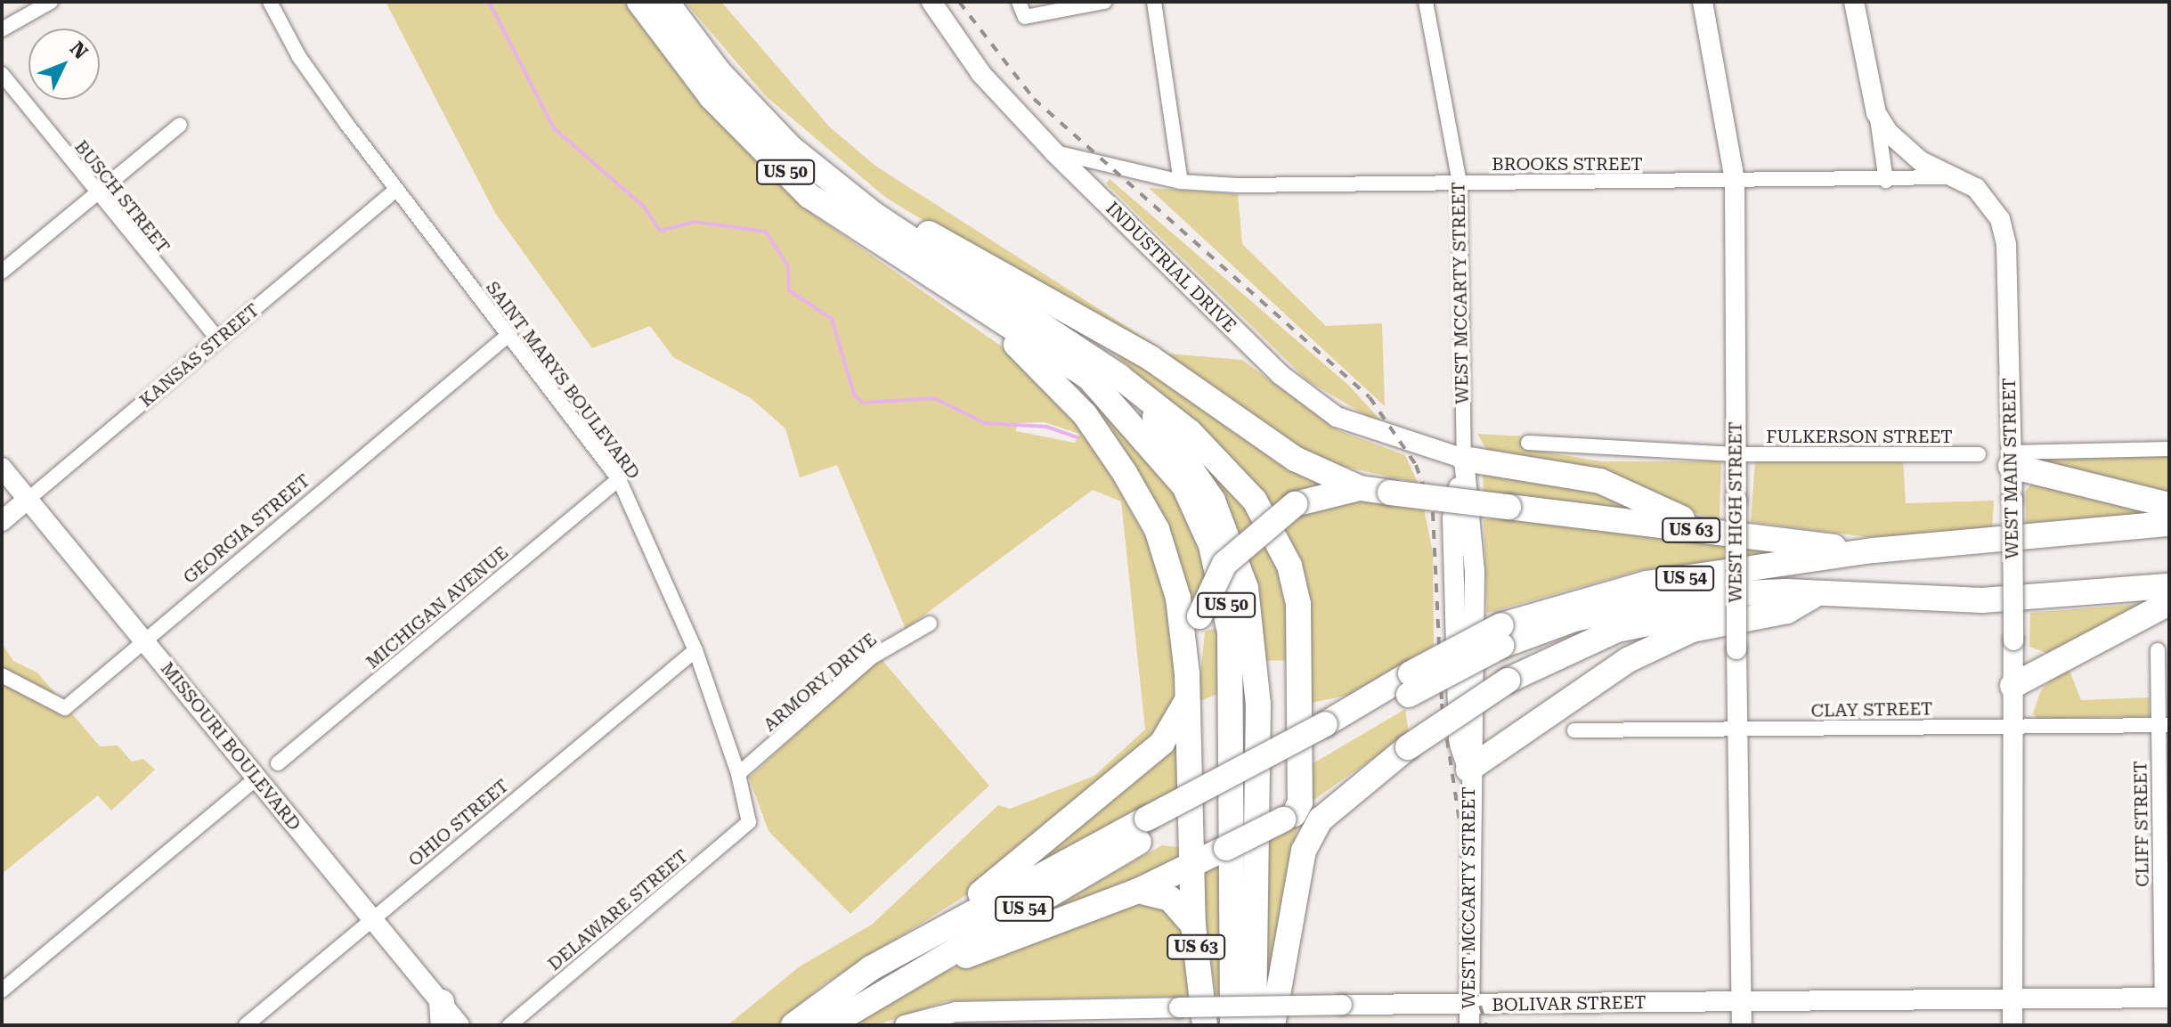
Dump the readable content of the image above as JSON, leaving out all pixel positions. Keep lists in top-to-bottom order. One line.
{"streets":{"highway":["US 50","US 63","US 54"],"main road":["INDUSTRIAL DRIVE","WEST MCCARTY STREET","KANSAS STREET","WEST MAIN STREET","WEST HIGH STREET","MISSOURI BOULEVARD","BOLIVAR STREET"],"street":["BROOKS STREET","BUSCH STREET","SAINT MARYS BOULEVARD","FULKERSON STREET","GEORGIA STREET","MICHIGAN AVENUE","ARMORY DRIVE","CLAY STREET","OHIO STREET","CLIFF STREET","DELAWARE STREET"]},"crossings":[["BROOKS STREET","INDUSTRIAL DRIVE"],["BROOKS STREET","WEST MCCARTY STREET"],["BROOKS STREET","WEST MAIN STREET"],["BROOKS STREET","WEST HIGH STREET"],["BUSCH STREET","KANSAS STREET"],["INDUSTRIAL DRIVE","WEST MCCARTY STREET"],["WEST MCCARTY STREET","BOLIVAR STREET"],["KANSAS STREET","SAINT MARYS BOULEVARD"],["KANSAS STREET","MISSOURI BOULEVARD"],["SAINT MARYS BOULEVARD","GEORGIA STREET"],["SAINT MARYS BOULEVARD","MICHIGAN AVENUE"],["SAINT MARYS BOULEVARD","ARMORY DRIVE"],["SAINT MARYS BOULEVARD","OHIO STREET"],["SAINT MARYS BOULEVARD","DELAWARE STREET"],["FULKERSON STREET","WEST HIGH STREET"],["WEST MAIN STREET","CLAY STREET"],["WEST MAIN STREET","BOLIVAR STREET"],["WEST HIGH STREET","CLAY STREET"],["WEST HIGH STREET","BOLIVAR STREET"],["GEORGIA STREET","MISSOURI BOULEVARD"],["US 63","US 54"],["CLAY STREET","CLIFF STREET"],["MISSOURI BOULEVARD","OHIO STREET"],["CLIFF STREET","BOLIVAR STREET"]],"north":"top right"}
